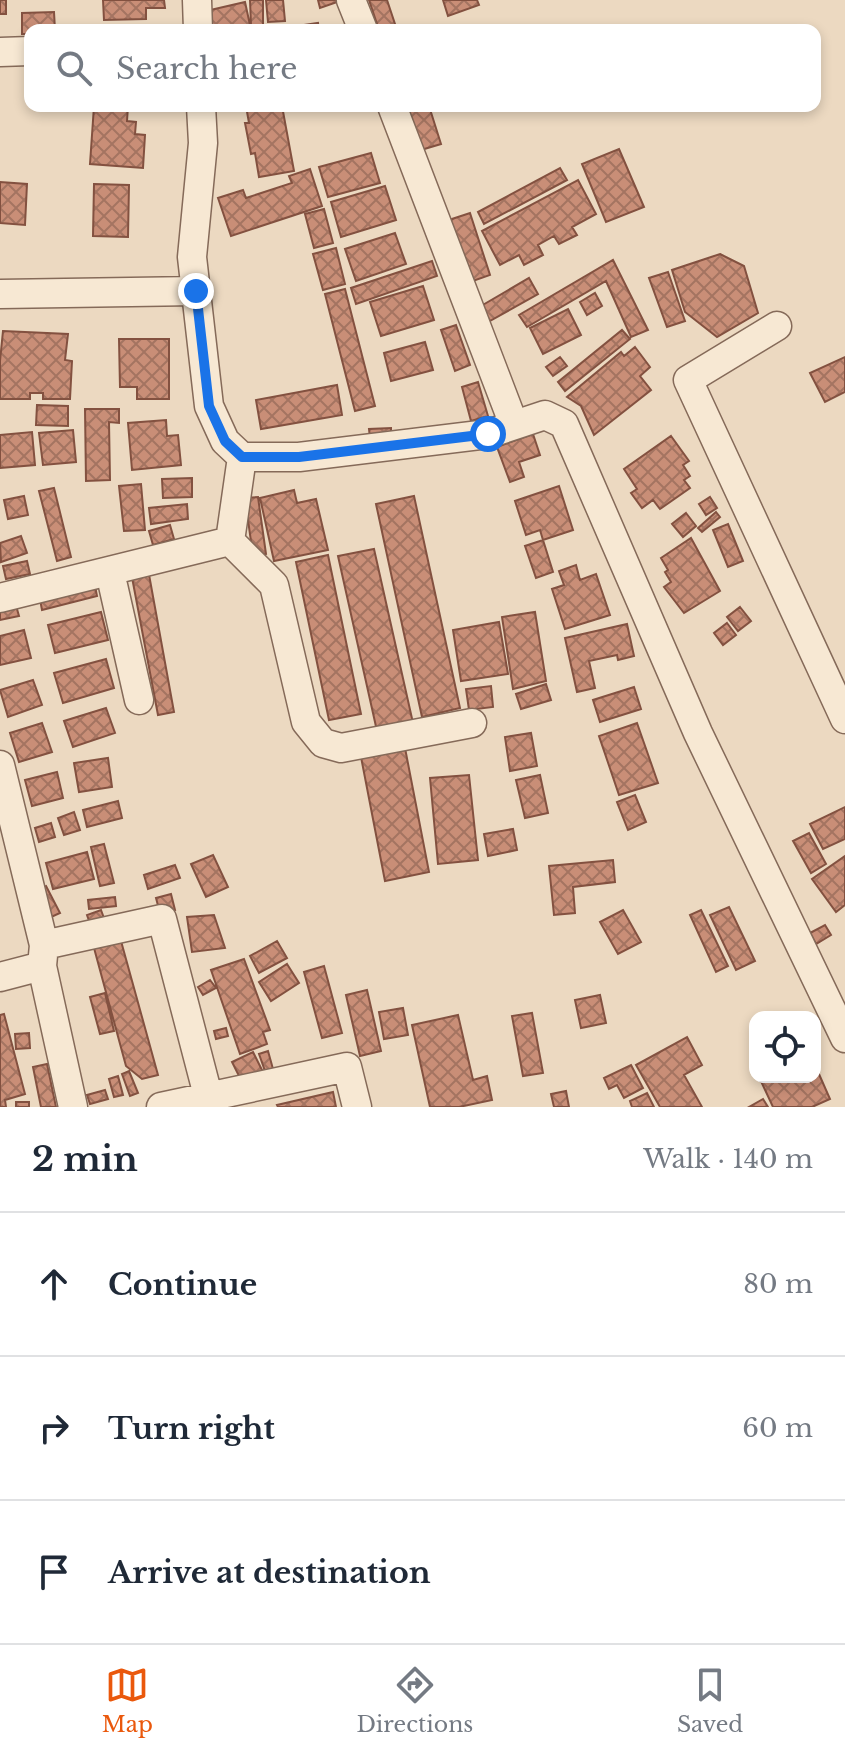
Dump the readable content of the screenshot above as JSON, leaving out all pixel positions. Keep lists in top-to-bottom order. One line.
{"page":{"search":"Search here","heading":["2 min","Walk · 140 m"],"list":[["Continue","80 m"],["Turn right","60 m"],"Arrive at destination"],"nav":["Map","Directions","Saved"]}}
